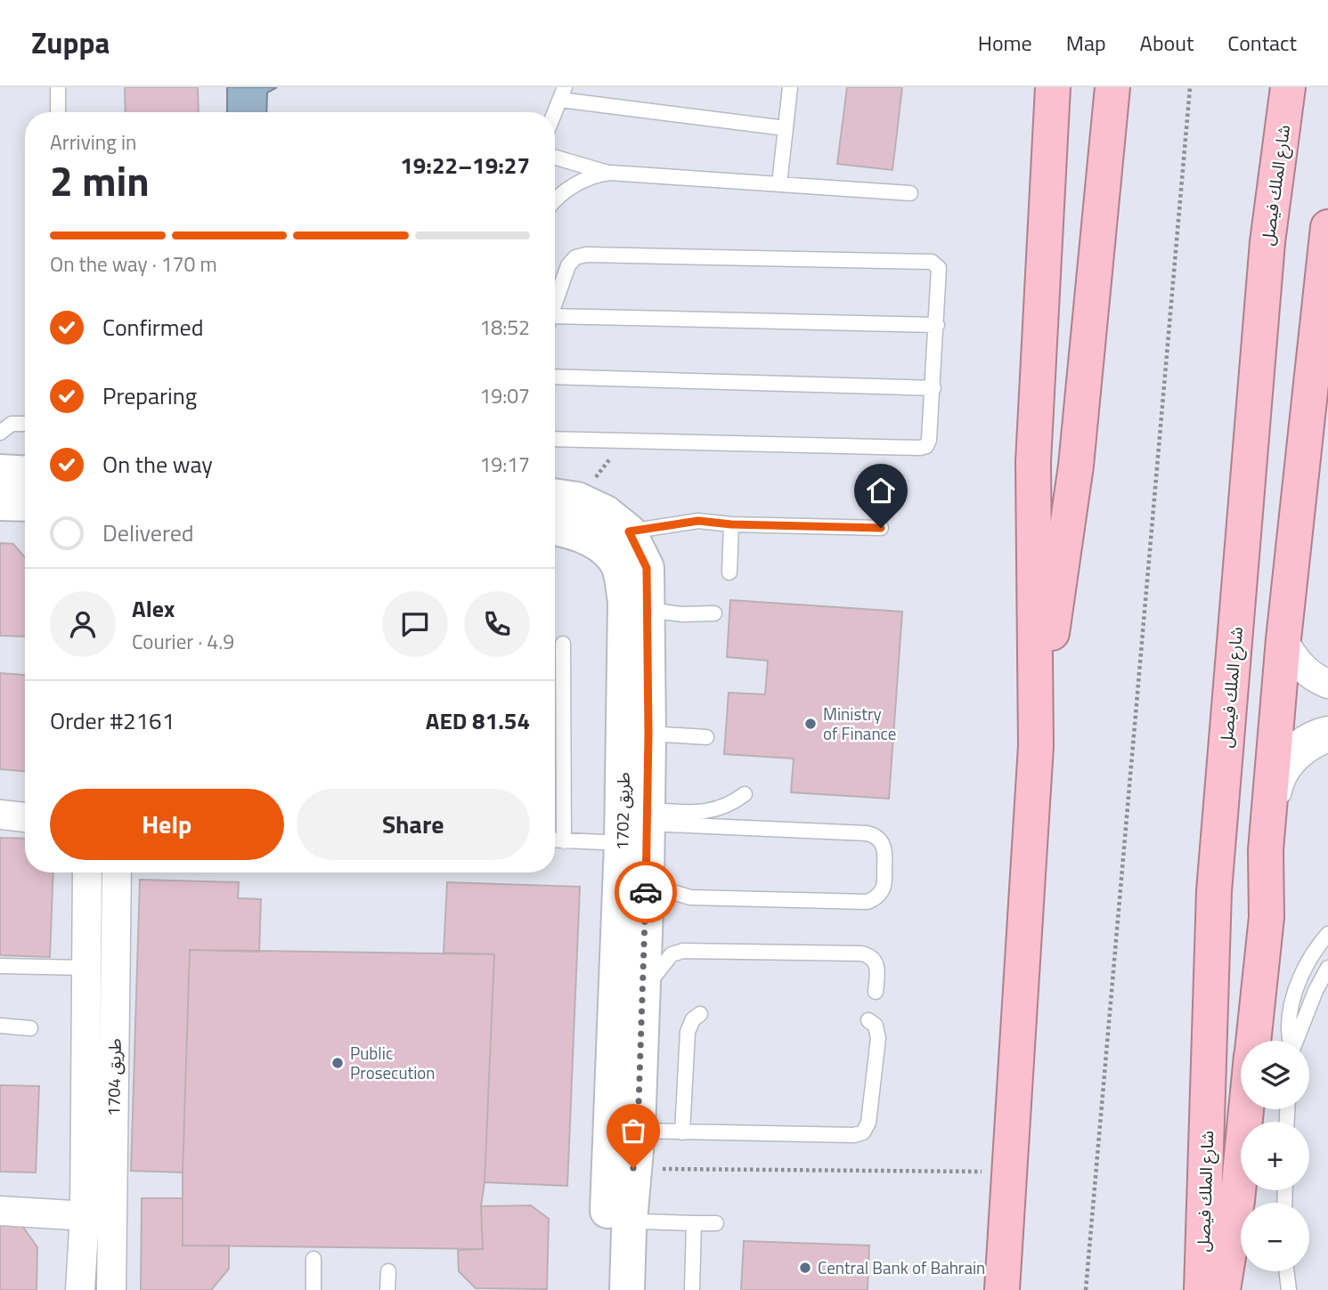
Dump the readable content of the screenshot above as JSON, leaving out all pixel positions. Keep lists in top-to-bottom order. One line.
{"streets":{"highway":["شارع الملك فيصل"],"street":["طريق 1702","طريق 1704"]},"places":["Ministry of Finance","Public Prosecution","Central Bank of Bahrain"],"page":{"header":"Zuppa","nav":["Home","Map","About","Contact"],"heading":["2 min","Arriving in","19:22–19:27"],"panel":["Alex","Courier · 4.9","Order #2161","AED 81.54"],"bar":"On the way · 170 m","list":[["Confirmed","18:52"],["Preparing","19:07"],["On the way","19:17"],"Delivered"],"buttons":["Help","Share"],"map_buttons":["+","−"]}}
